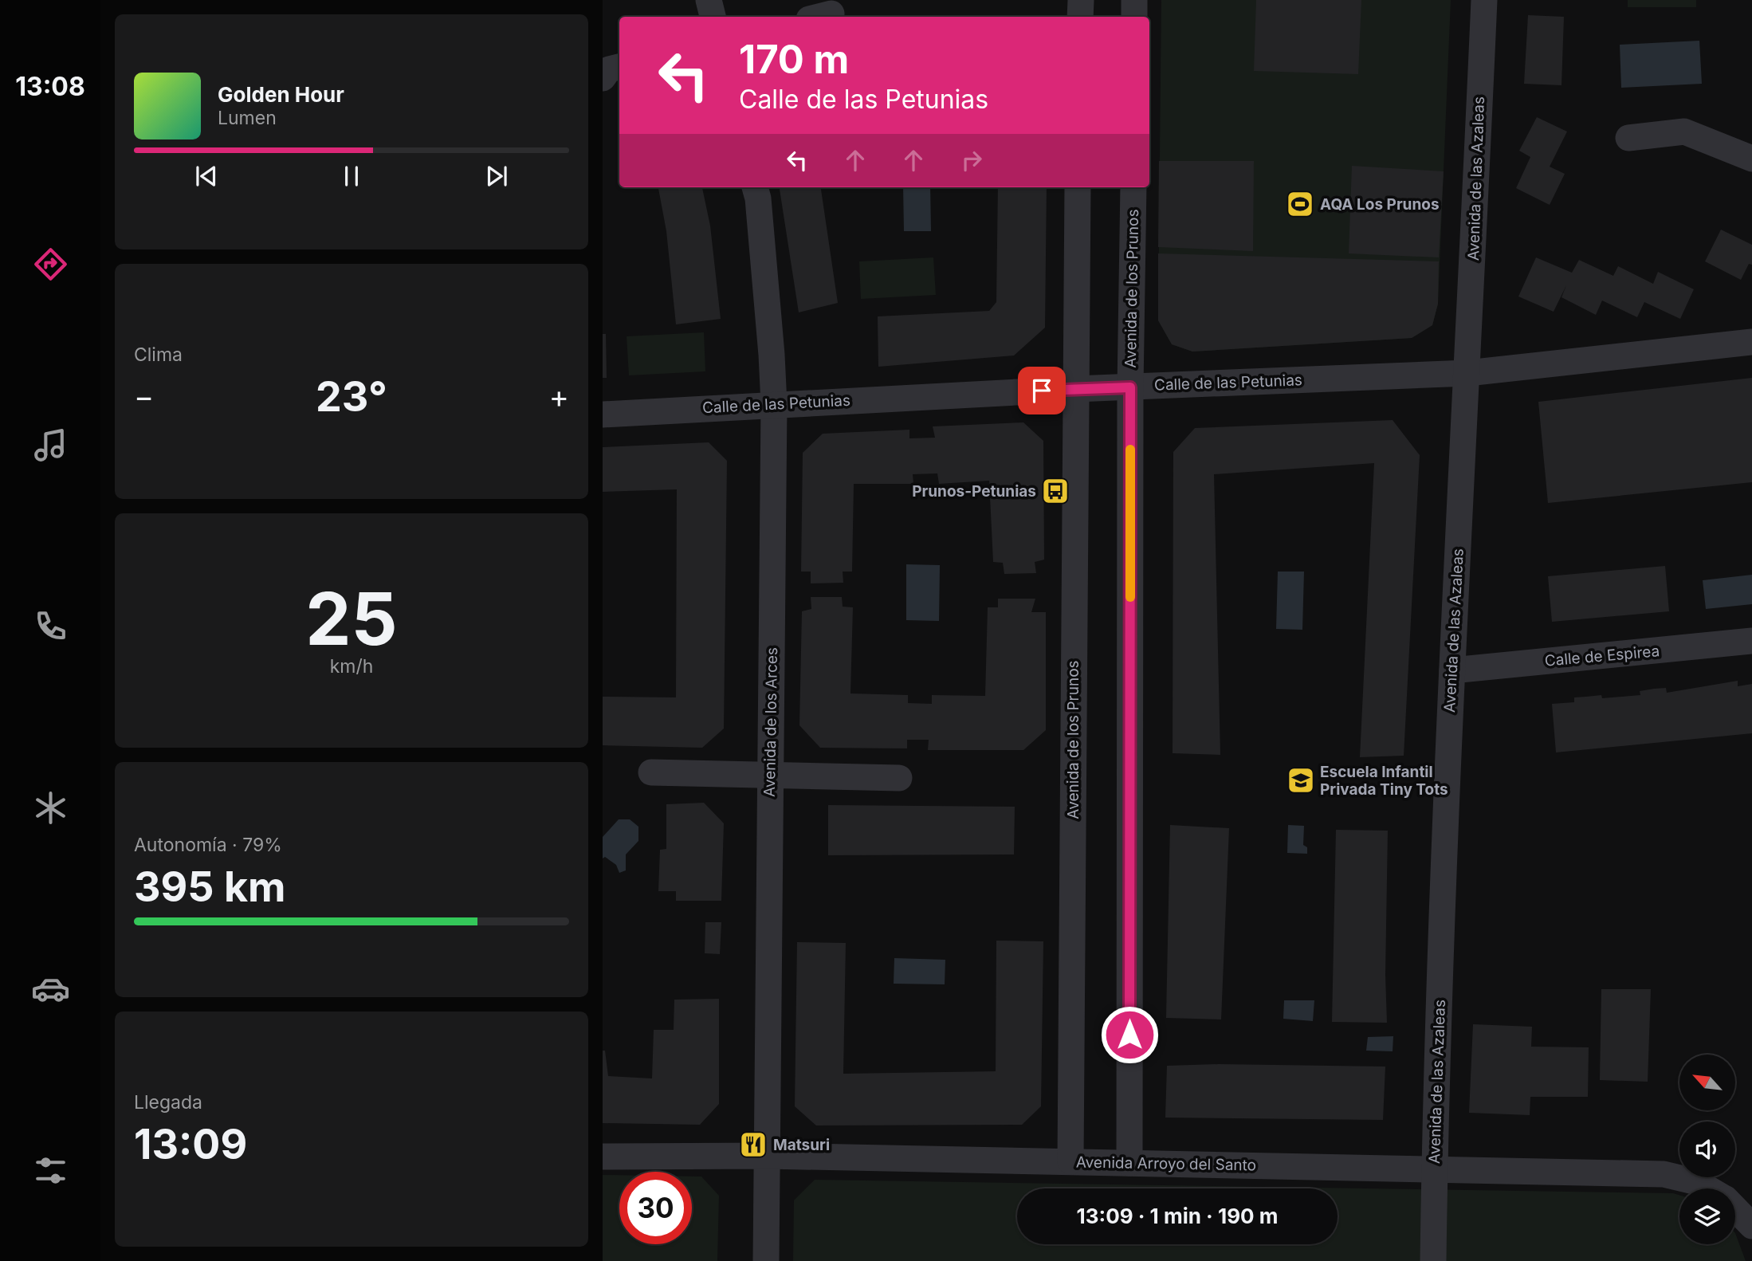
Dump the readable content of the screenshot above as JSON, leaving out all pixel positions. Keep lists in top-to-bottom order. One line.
{"streets":{"street":["Avenida de las Azaleas","Avenida de los Prunos","Calle de las Petunias","Calle de Espirea","Avenida de los Arces","Avenida Arroyo del Santo"]},"crossings":[["Avenida de las Azaleas","Calle de las Petunias"],["Avenida de las Azaleas","Calle de Espirea"],["Avenida de las Azaleas","Avenida Arroyo del Santo"],["Avenida de los Prunos","Calle de las Petunias"],["Avenida de los Prunos","Avenida Arroyo del Santo"],["Calle de las Petunias","Avenida de los Arces"],["Avenida de los Arces","Avenida Arroyo del Santo"]],"places":{"sports":["AQA Los Prunos"],"bus stop":["Prunos-Petunias"],"school or university":["Escuela Infantil Privada Tiny Tots"],"restaurant":["Matsuri"]},"north":"top left","page":{"tabs":"13:08","turn":["170 m","Calle de las Petunias"],"song":["Golden Hour","Lumen"],"tile":["Clima",["25","km/h"],["Autonomía · 79%","395 km"],["Llegada","13:09"]],"heat":["−","23°","+"],"limit":"30","trip":"13:09 · 1 min · 190 m"}}
